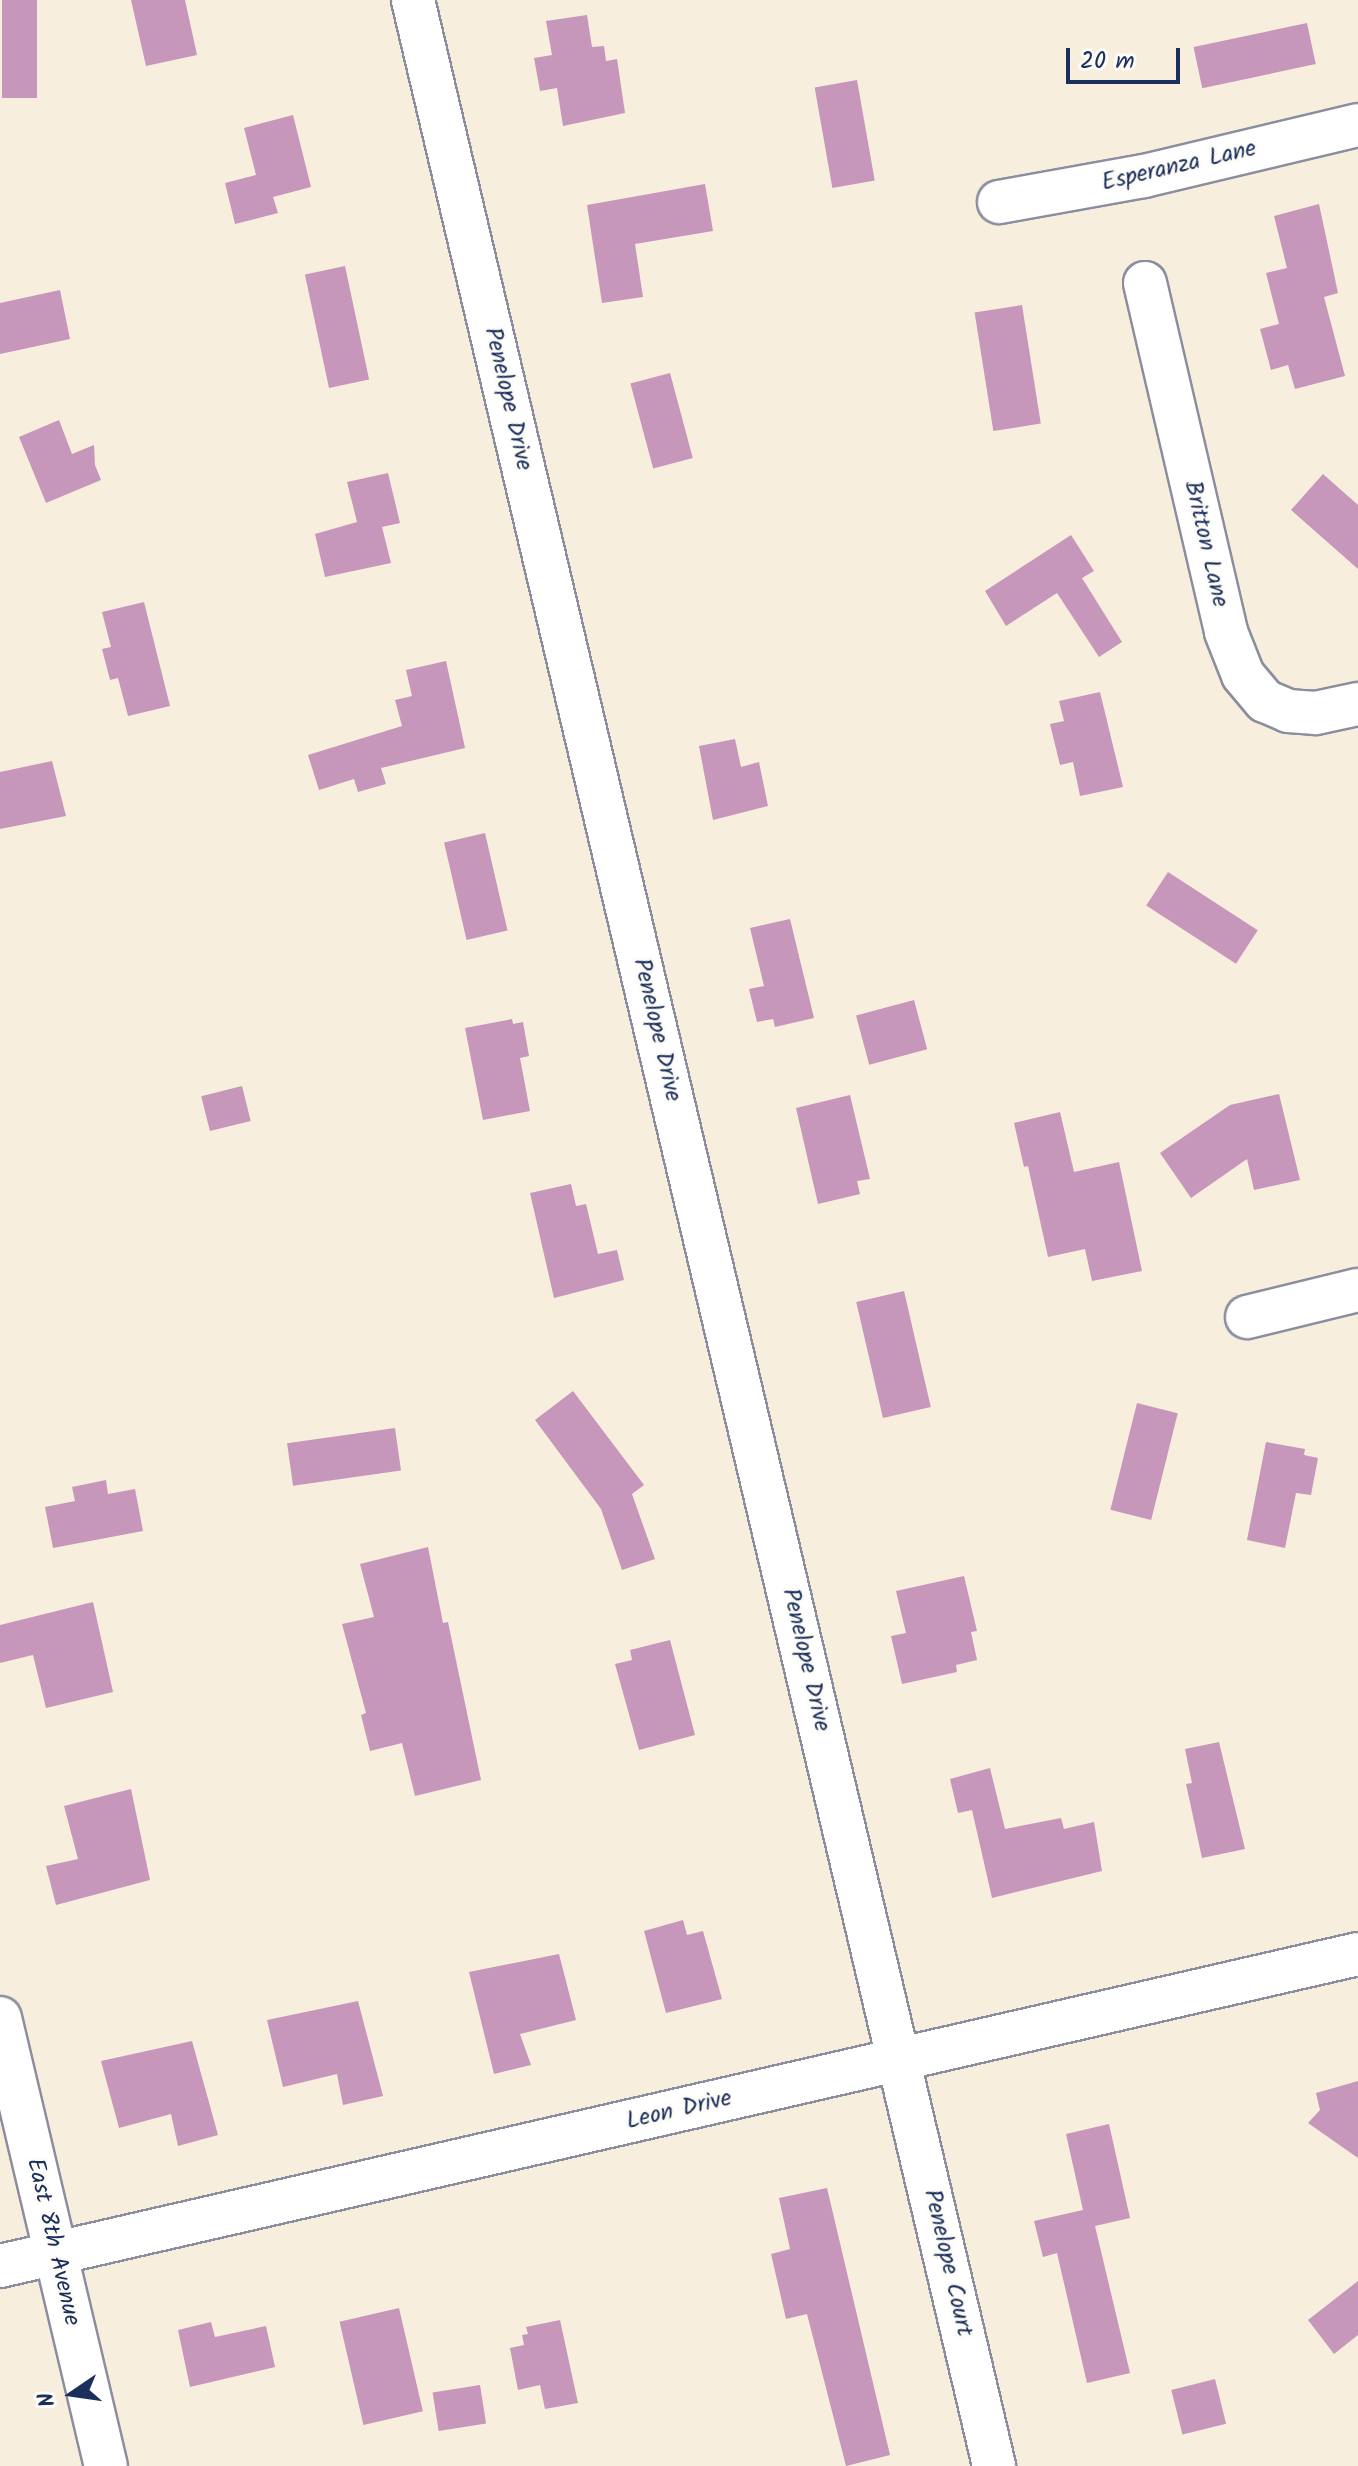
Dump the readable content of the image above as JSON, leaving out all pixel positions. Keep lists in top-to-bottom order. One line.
{"streets":{"street":["Esperanza Lane","Penelope Drive","Britton Lane","Leon Drive","East 8th Avenue","Penelope Court"]},"crossings":[["Penelope Drive","Leon Drive"],["Penelope Drive","Penelope Court"],["Leon Drive","East 8th Avenue"],["Leon Drive","Penelope Court"]],"scale_bar":"20 m","north":"left"}
